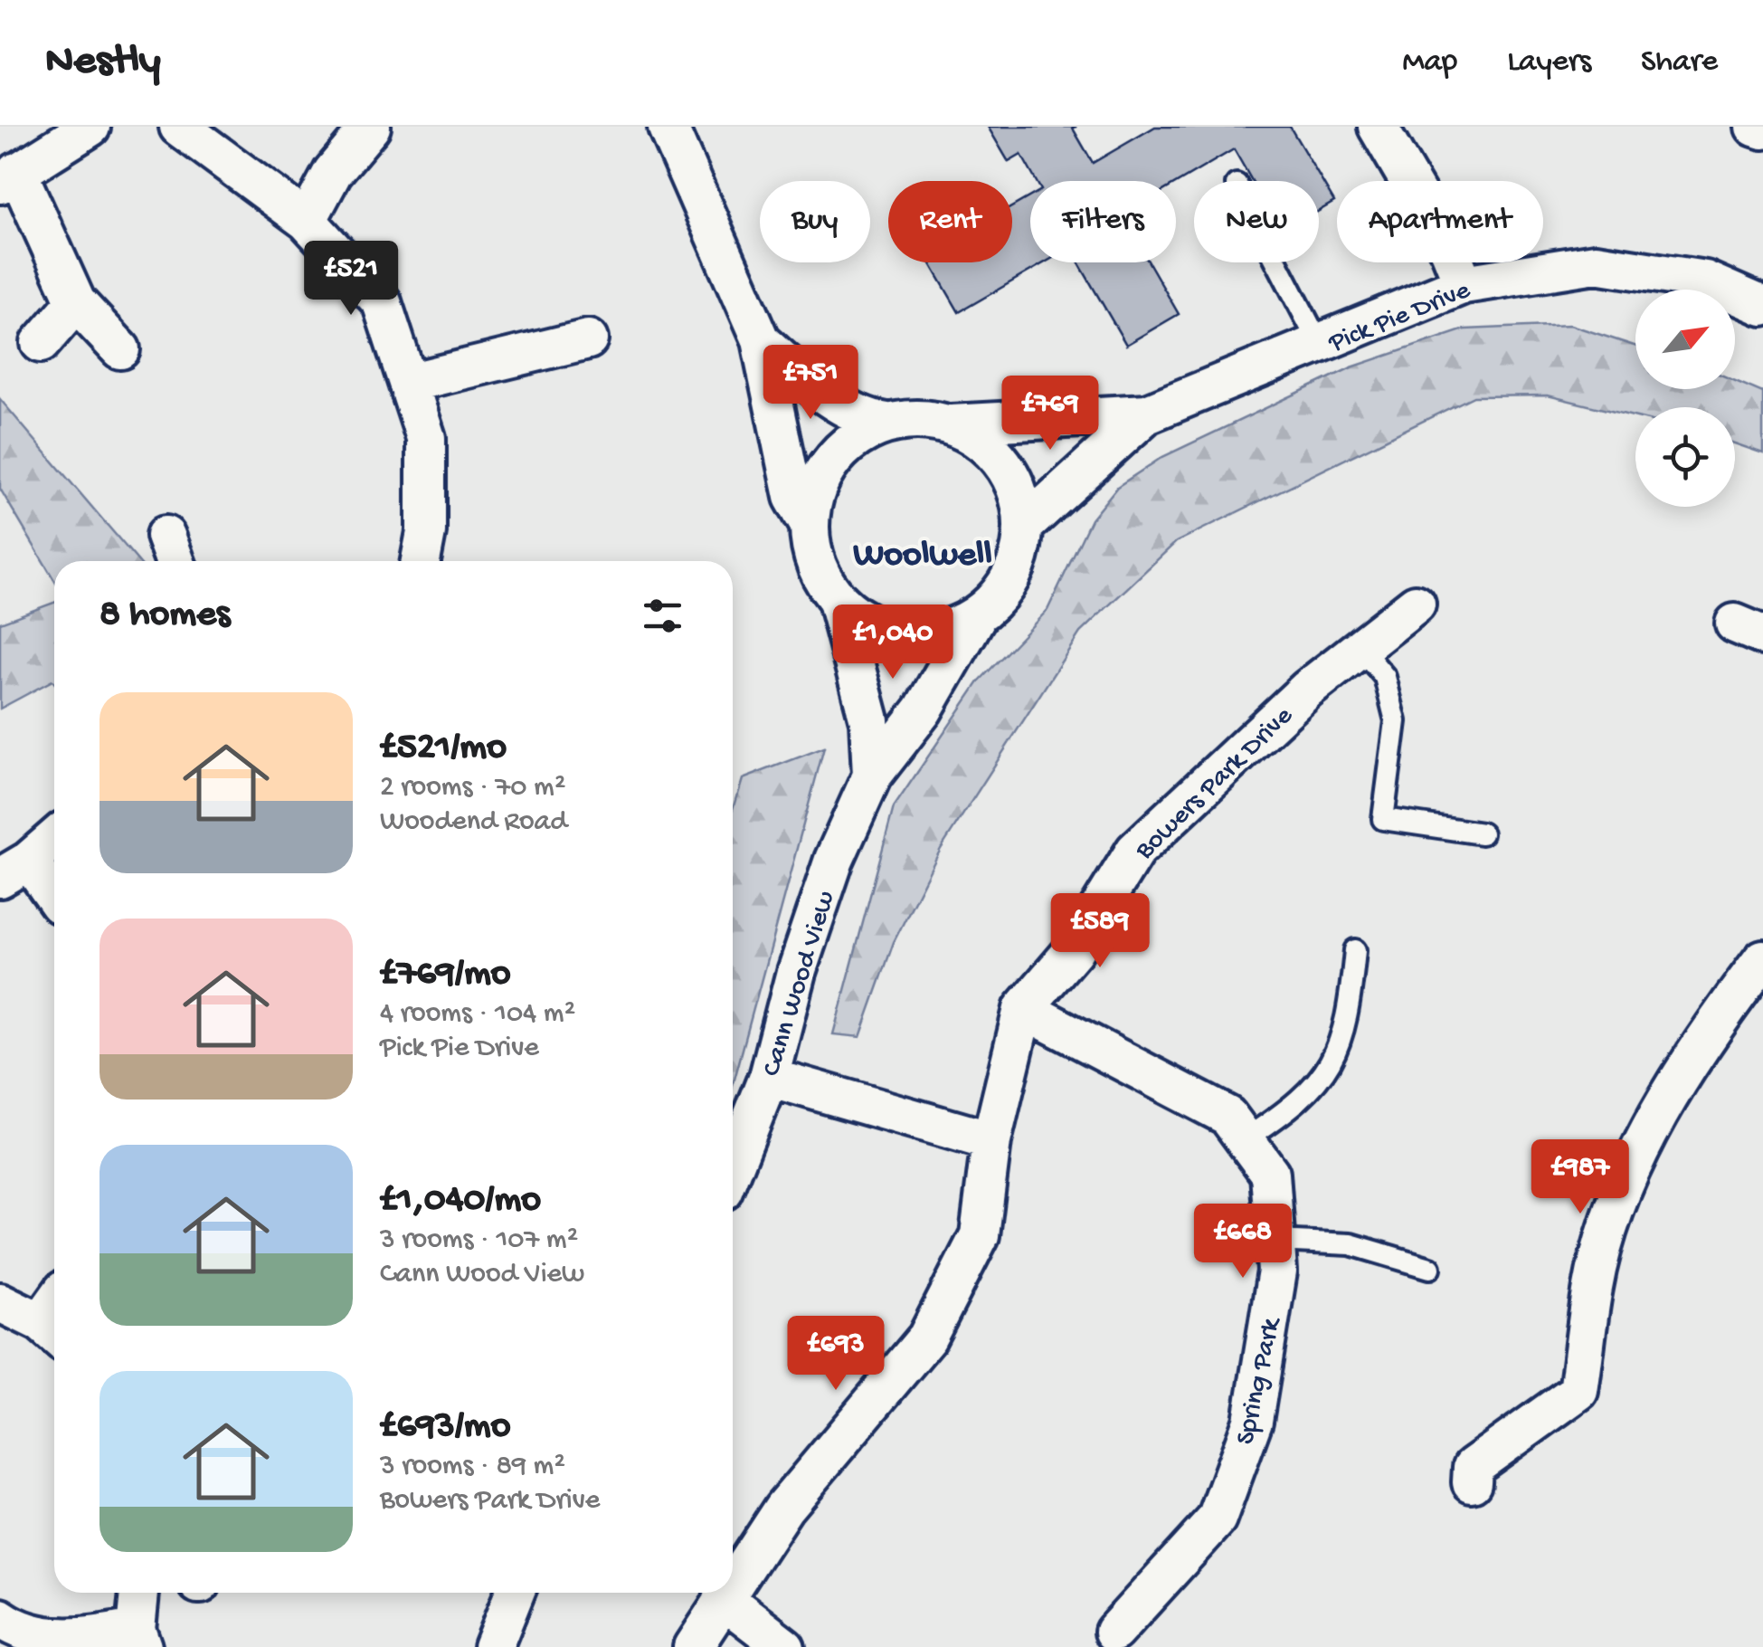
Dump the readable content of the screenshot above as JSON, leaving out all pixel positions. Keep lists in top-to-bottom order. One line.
{"streets":{"street":["Pick Pie Drive","Bowers Park Drive","Cann Wood View","Spring Park"]},"crossings":[["Pick Pie Drive","Cann Wood View"],["Bowers Park Drive","Spring Park"]],"districts":["Woolwell"],"north":"top right","page":{"header":"Nestly","nav":["Map","Layers","Share"],"chip":["Buy","Rent","Filters","New","Apartment"],"price":["£521","£751","£769","£1,040","£589","£987","£668","£693"],"heading":"8 homes","list":[{"name":"£521/mo","note":"2 rooms · 70 m² · Woodend Road"},{"name":"£769/mo","note":"4 rooms · 104 m² · Pick Pie Drive"},{"name":"£1,040/mo","note":"3 rooms · 107 m² · Cann Wood View"},{"name":"£693/mo","note":"3 rooms · 89 m² · Bowers Park Drive"}]}}
